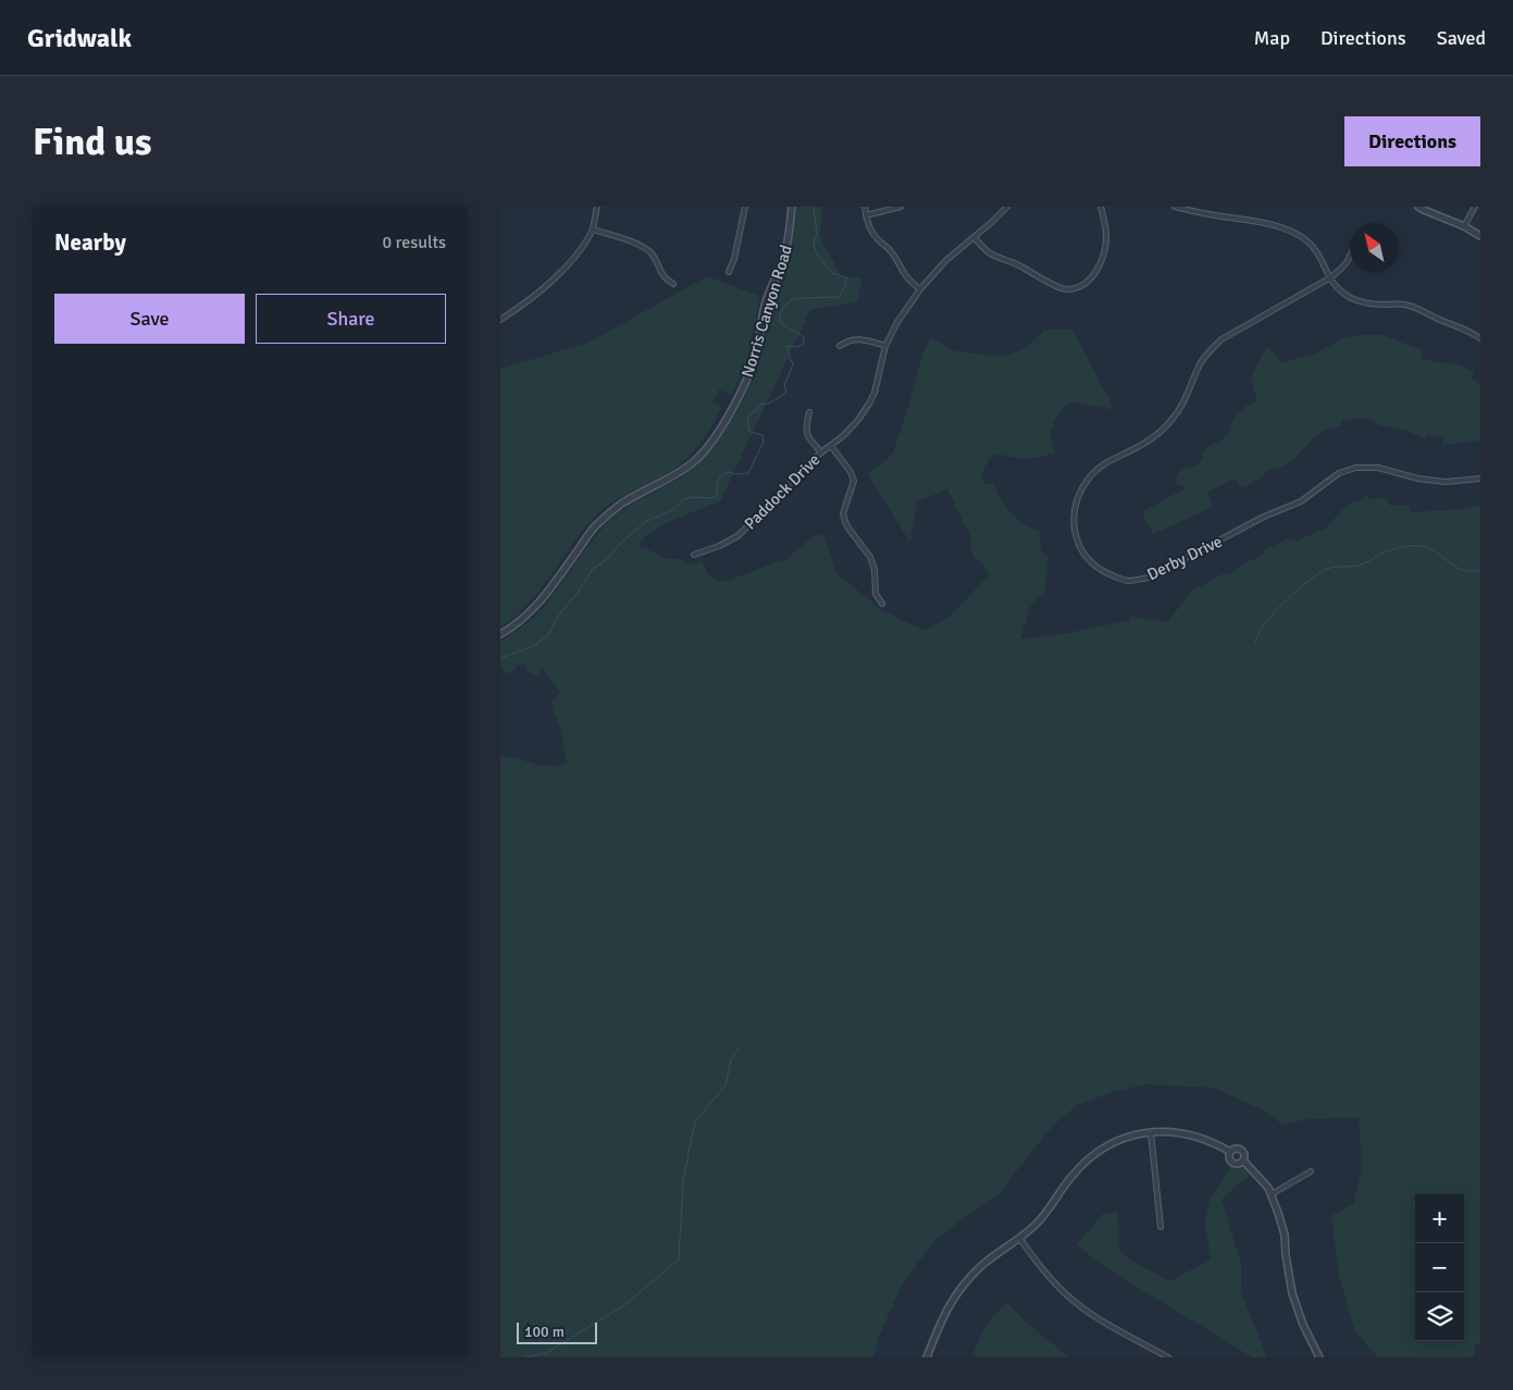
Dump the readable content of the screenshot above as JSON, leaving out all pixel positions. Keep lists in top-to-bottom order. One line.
{"streets":{"street":["Norris Canyon Road","Paddock Drive","Derby Drive"]},"scale_bar":"100 m","north":"top left","page":{"header":"Gridwalk","nav":["Map","Directions","Saved"],"buttons":["Directions",["Save","Share"]],"title":"Find us","heading":["Nearby","0 results"],"map_buttons":["+","−"],"scale":"100 m"}}
